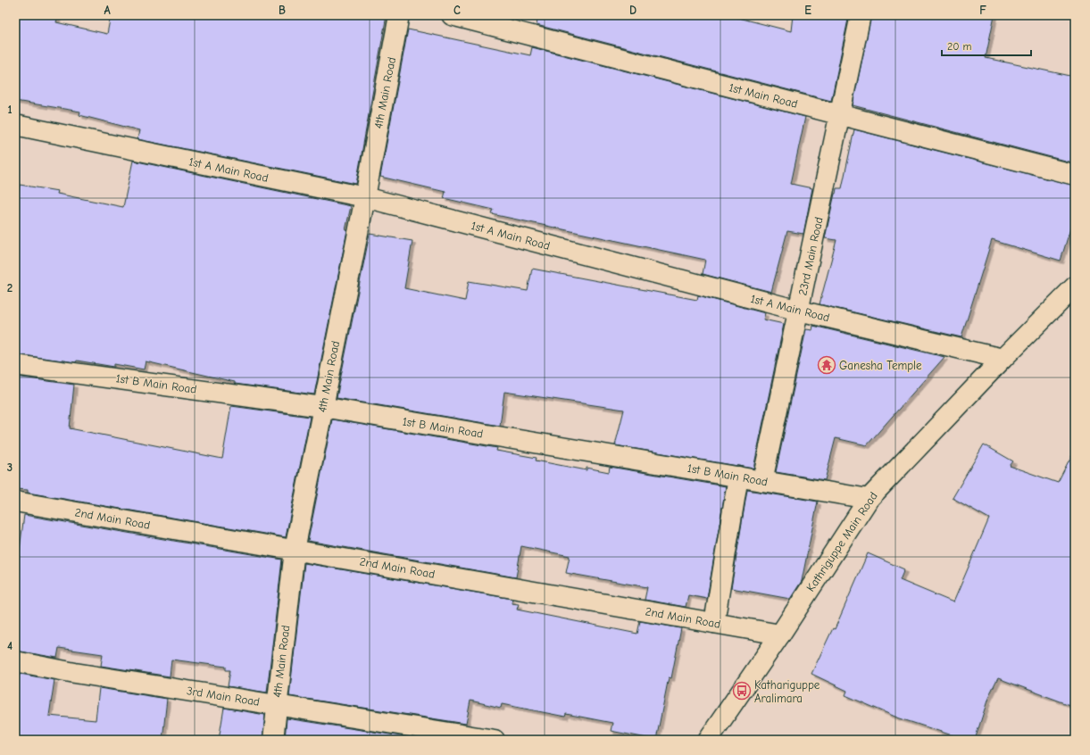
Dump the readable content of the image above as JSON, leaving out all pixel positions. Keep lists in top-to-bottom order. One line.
{"streets":{"street":["4th Main Road","1st Main Road","1st A Main Road","23rd Main Road","1st B Main Road","2nd Main Road","Kathriguppe Main Road","3rd Main Road"]},"crossings":[["4th Main Road","1st A Main Road"],["4th Main Road","1st B Main Road"],["4th Main Road","2nd Main Road"],["4th Main Road","3rd Main Road"],["1st Main Road","23rd Main Road"],["1st A Main Road","23rd Main Road"],["1st A Main Road","Kathriguppe Main Road"],["23rd Main Road","1st B Main Road"],["1st B Main Road","Kathriguppe Main Road"],["2nd Main Road","Kathriguppe Main Road"]],"places":{"temple":["Ganesha Temple"],"bus stop":["Kathariguppe Aralimara"]},"scale_bar":"20 m","grid":{"columns":["A","B","C","D","E","F"],"rows":["1","2","3","4"]}}
